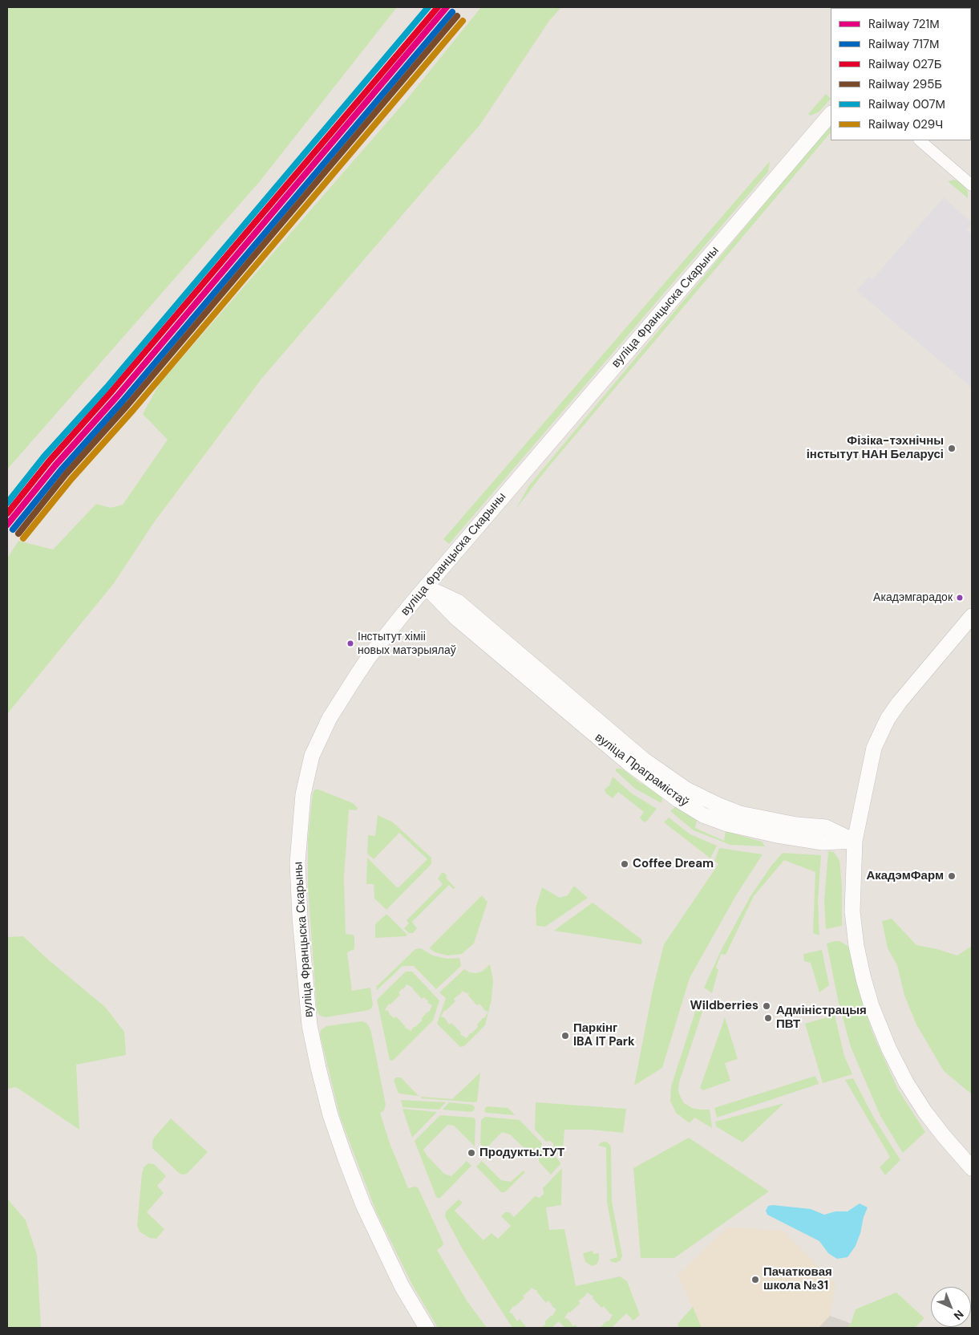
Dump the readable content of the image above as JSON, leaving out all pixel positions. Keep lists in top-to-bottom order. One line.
{"streets":{"main road":["вуліца Францыска Скарыны","вуліца Праграмістаў"]},"crossings":[["вуліца Францыска Скарыны","вуліца Праграмістаў"]],"places":["Фізіка-тэхнічны інстытут НАН Беларусі","Акадэмгарадок","Інстытут хіміі новых матэрыялаў","Coffee Dream","АкадэмФарм","Wildberries","Адміністрацыя ПВТ","Паркінг IBA IT Park","Продукты.ТУТ","Пачатковая школа №31"],"lines":["rail line 721М","rail line 027Б","rail line 007М","rail line 717М","rail line 295Б","rail line 029Ч"],"legend":["Railway 721М","Railway 717М","Railway 027Б","Railway 295Б","Railway 007М","Railway 029Ч"],"north":"bottom right"}
